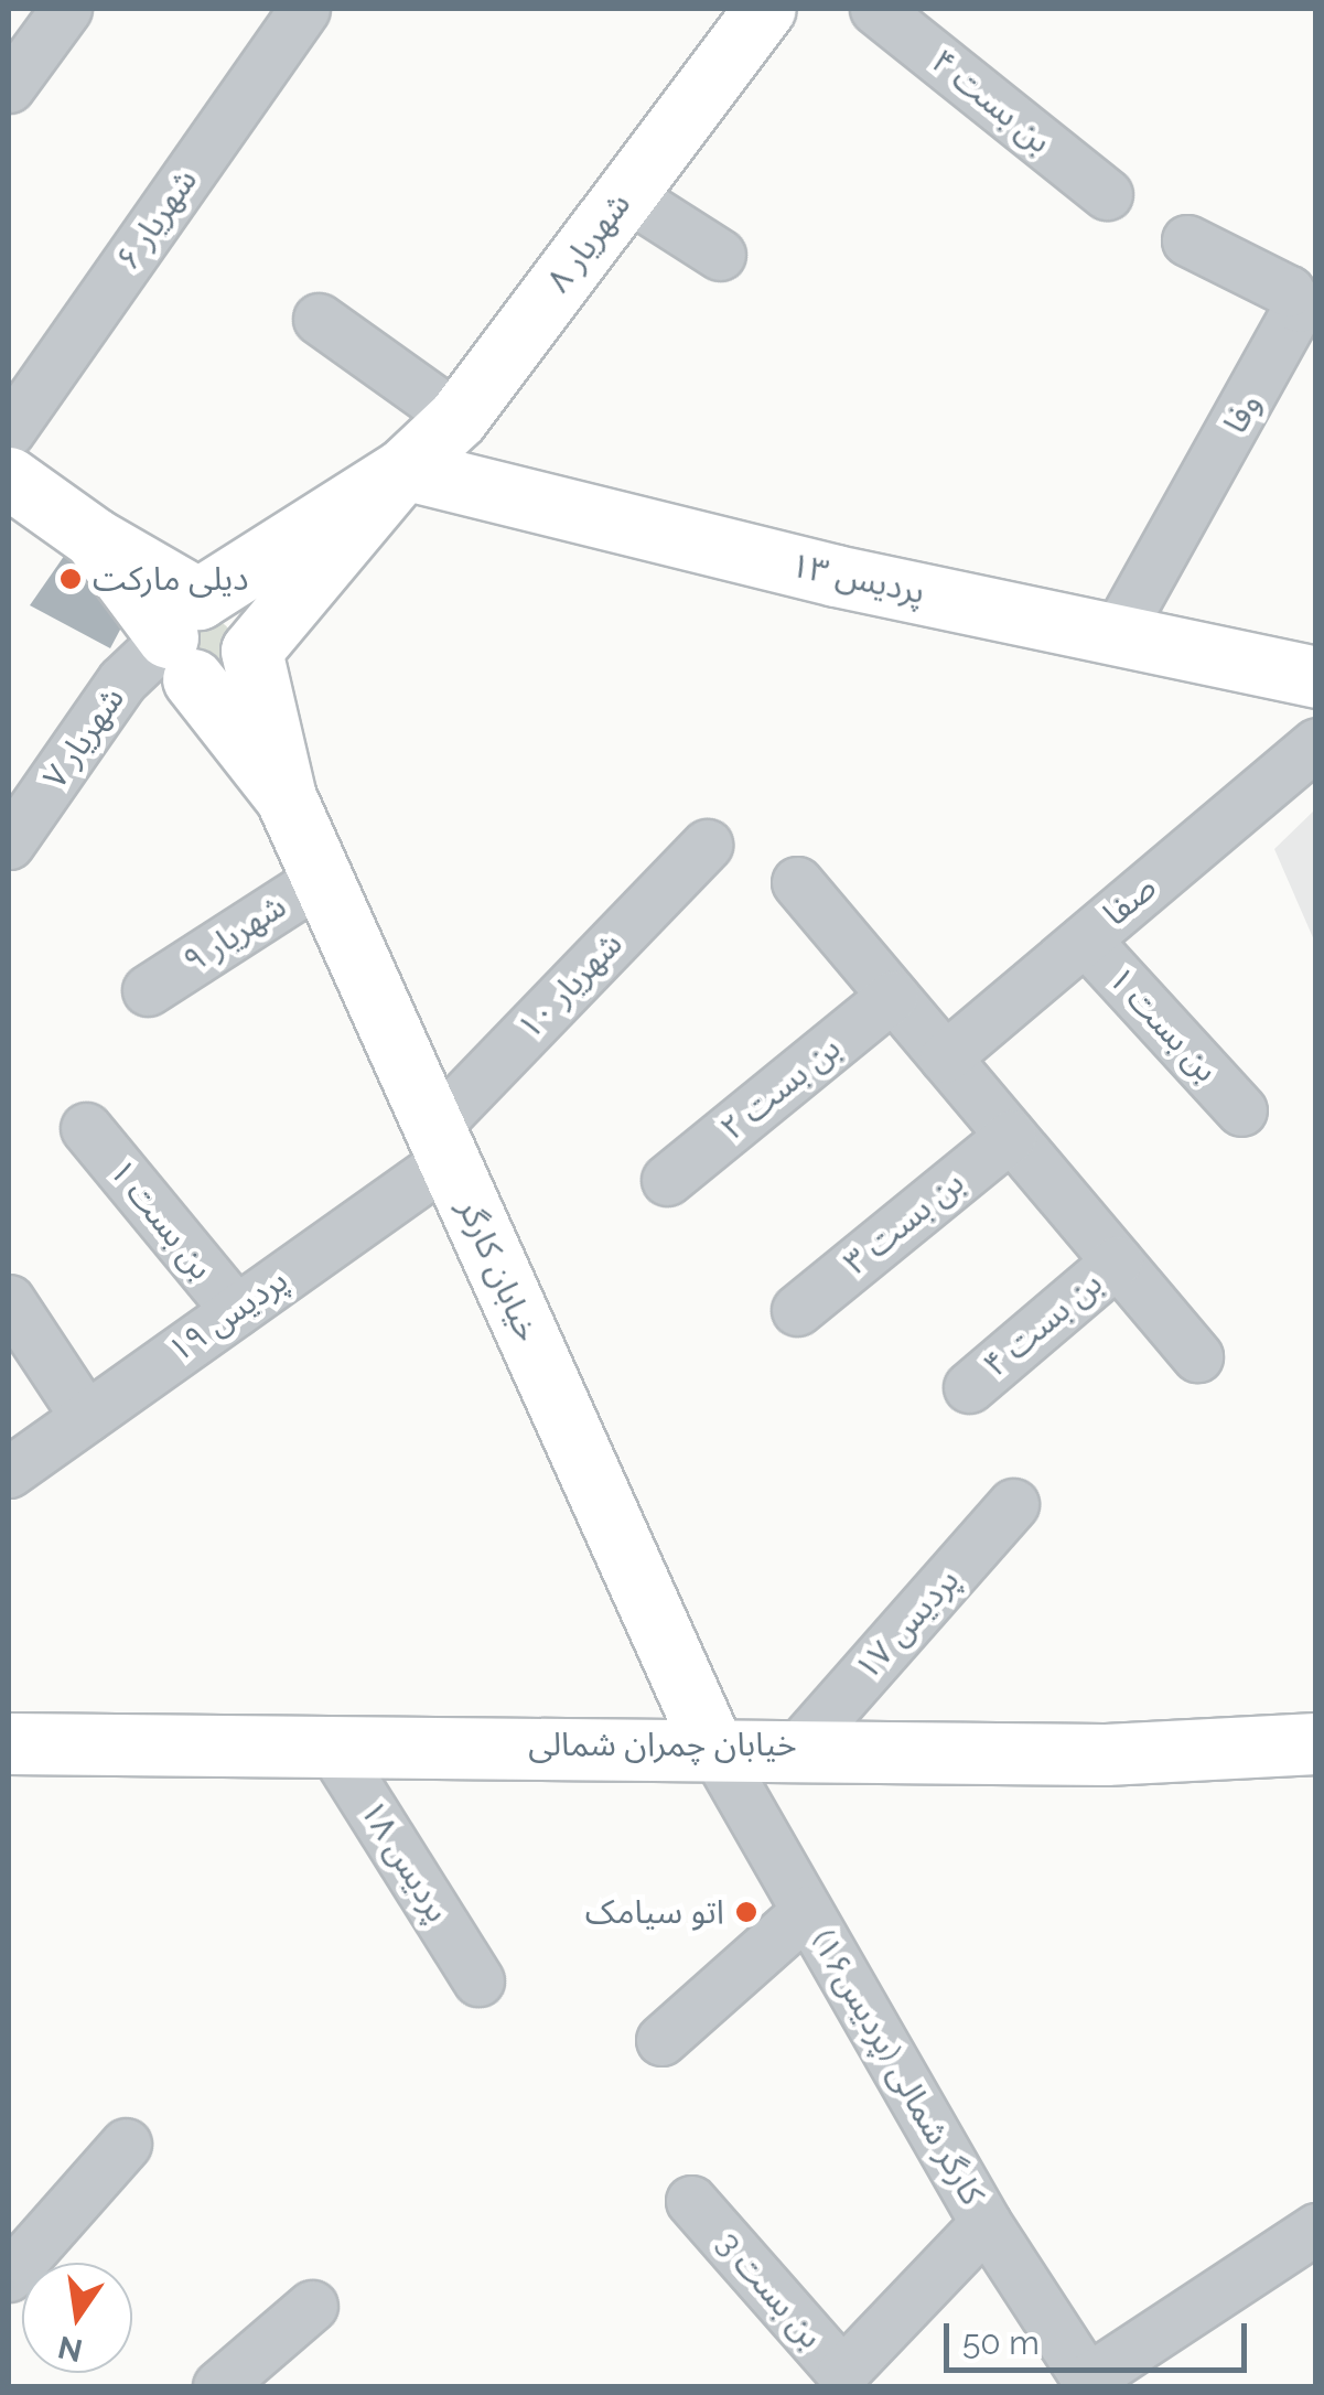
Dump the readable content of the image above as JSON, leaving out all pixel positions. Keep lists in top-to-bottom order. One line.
{"streets":{"main road":["شهریار ۸","پردیس ۱۳","خیابان کارگر","خیابان چمران شمالی"],"street":["بن بست ۴","شهریار ۶","وفا","شهریار ۷","صفا","شهریار ۹","شهریار ۱۰","بن بست ۱","بن بست ۲","بن بست ۳","پردیس ۱۹","پردیس ۱۷","پردیس ۱۸","کارگر شمالی (پردیس۱۶)","بن بست 3"]},"crossings":[["شهریار ۸","پردیس ۱۳"],["شهریار ۸","شهریار ۷"],["شهریار ۸","خیابان کارگر"],["وفا","پردیس ۱۳"],["شهریار ۷","خیابان کارگر"],["صفا","بن بست ۱"],["شهریار ۹","خیابان کارگر"],["شهریار ۱۰","خیابان کارگر"],["شهریار ۱۰","پردیس ۱۹"],["بن بست ۱","پردیس ۱۹"],["خیابان کارگر","پردیس ۱۹"],["خیابان کارگر","خیابان چمران شمالی"],["خیابان کارگر","کارگر شمالی (پردیس۱۶)"],["پردیس ۱۷","خیابان چمران شمالی"],["خیابان چمران شمالی","پردیس ۱۸"],["خیابان چمران شمالی","کارگر شمالی (پردیس۱۶)"],["کارگر شمالی (پردیس۱۶)","بن بست 3"]],"places":["دیلی مارکت","اتو سیامک"],"scale_bar":"50 m","north":"bottom"}
